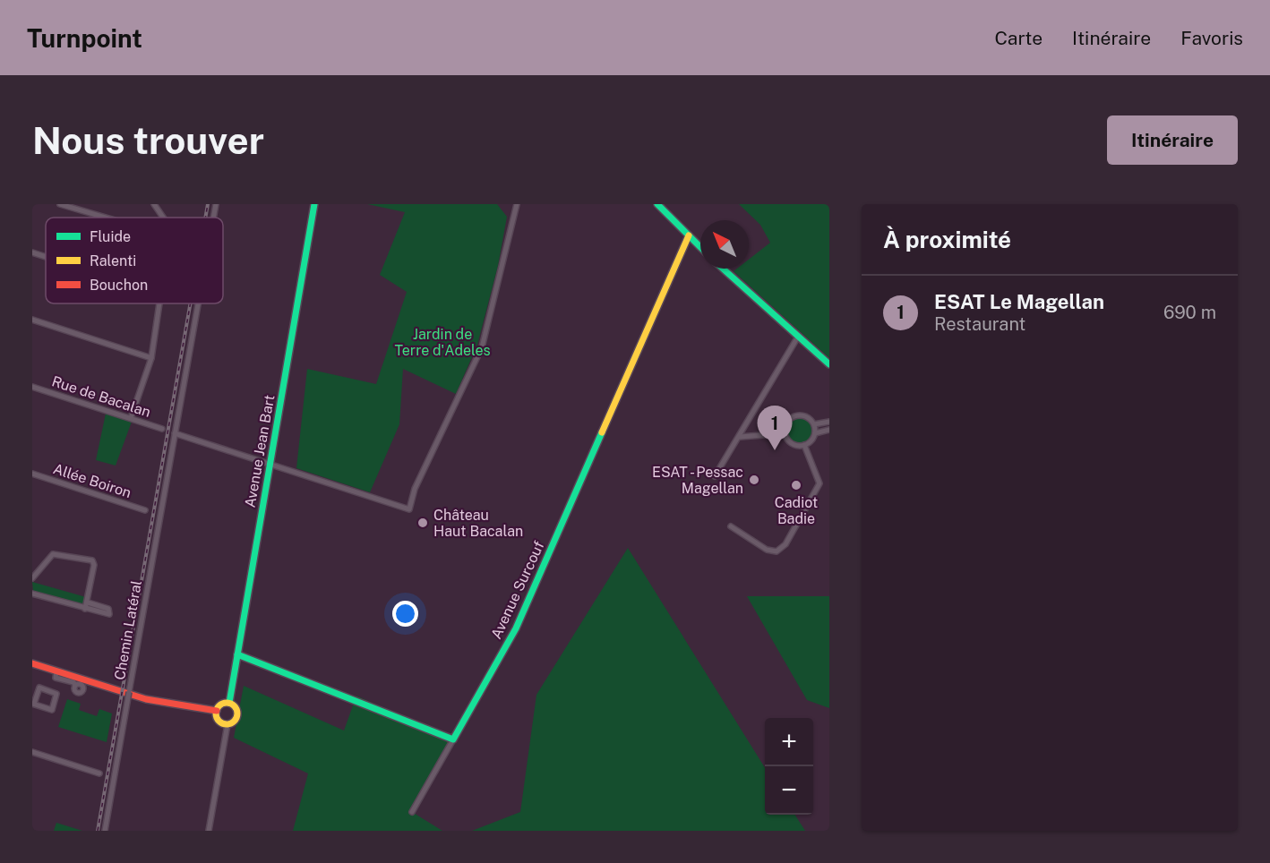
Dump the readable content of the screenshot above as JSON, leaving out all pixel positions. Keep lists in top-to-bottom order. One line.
{"streets":{"street":["Rue de Bacalan","Avenue Jean Bart","Allée Boiron","Avenue Surcouf","Chemin Latéral"]},"parks":["Jardin de Terre d'Adeles"],"places":["ESAT - Pessac Magellan","Cadiot Badie","Château Haut Bacalan"],"legend":["Fluide","Ralenti","Bouchon"],"north":"top left","page":{"header":"Turnpoint","nav":["Carte","Itinéraire","Favoris"],"buttons":"Itinéraire","title":"Nous trouver","heading":"À proximité","list":[{"mark":"1","name":"ESAT Le Magellan","note":"Restaurant","value":"690 m"}],"pins":"1","map_buttons":["+","−"]}}
